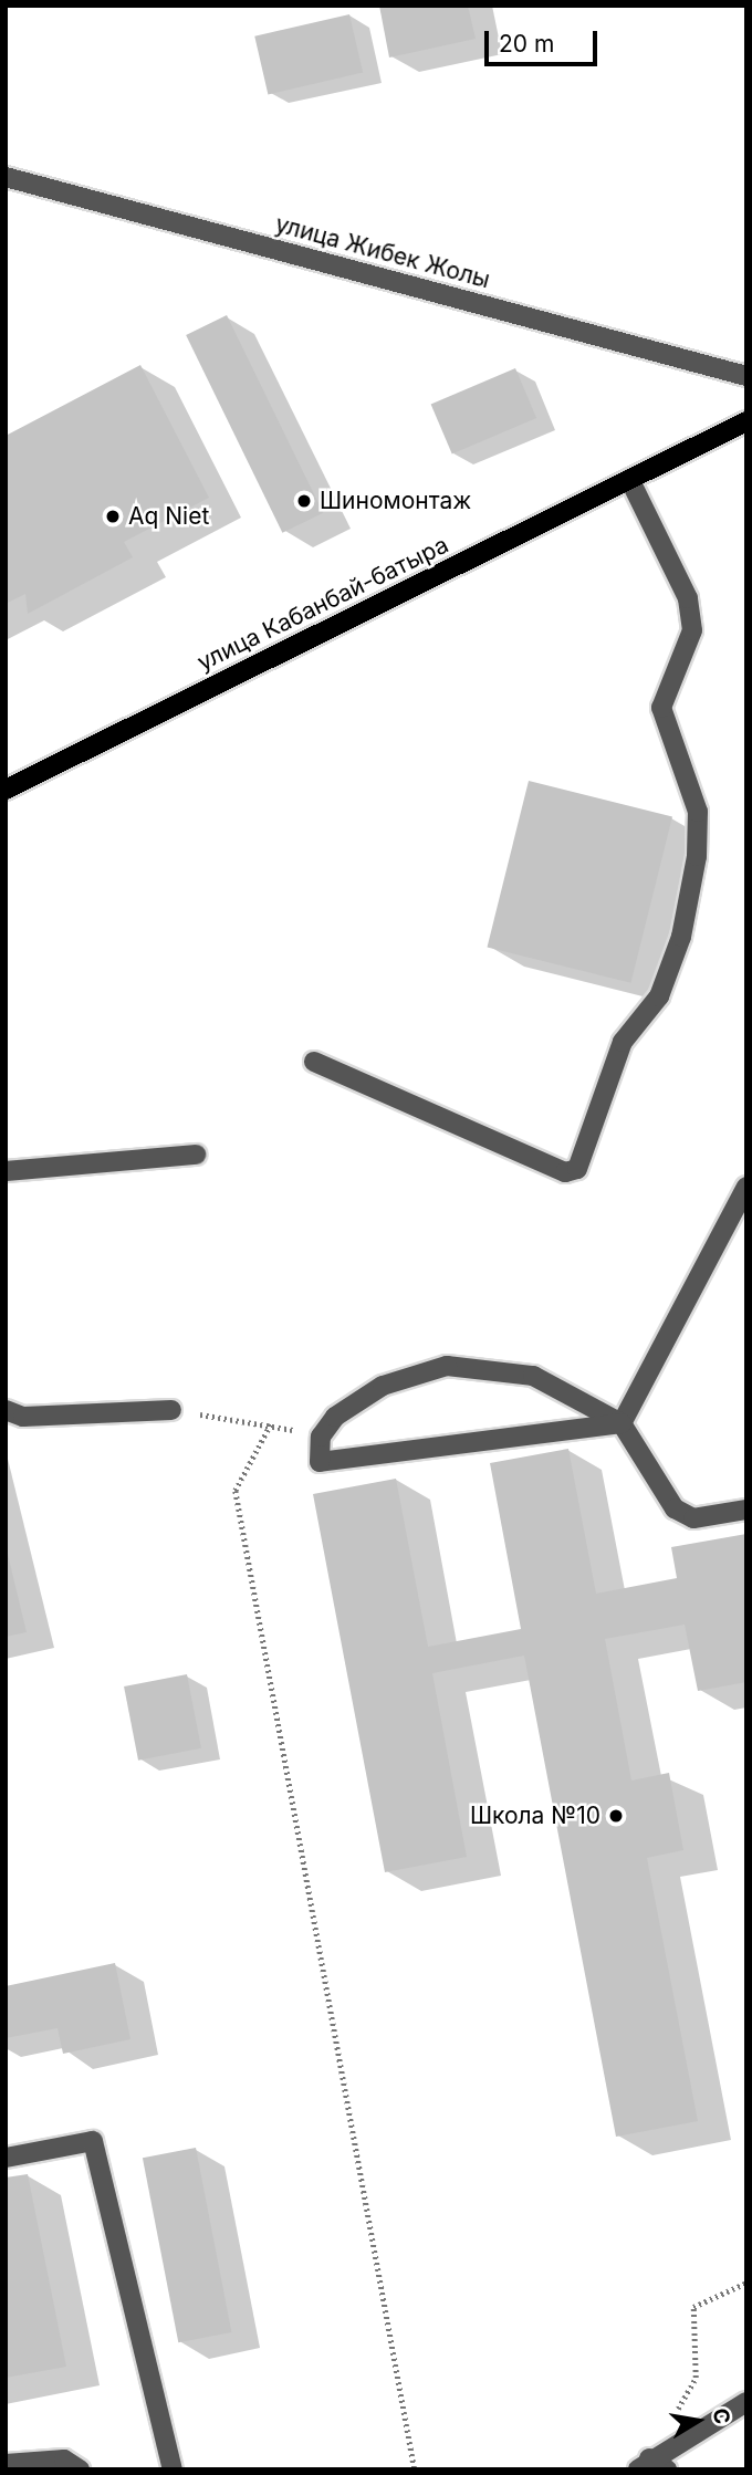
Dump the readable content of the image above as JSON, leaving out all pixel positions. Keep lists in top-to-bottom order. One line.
{"streets":{"main road":["улица Кабанбай-батыра"],"street":["улица Жибек Жолы"]},"places":["Шиномонтаж","Aq Niet","Школа №10"],"scale_bar":"20 m","north":"right"}
